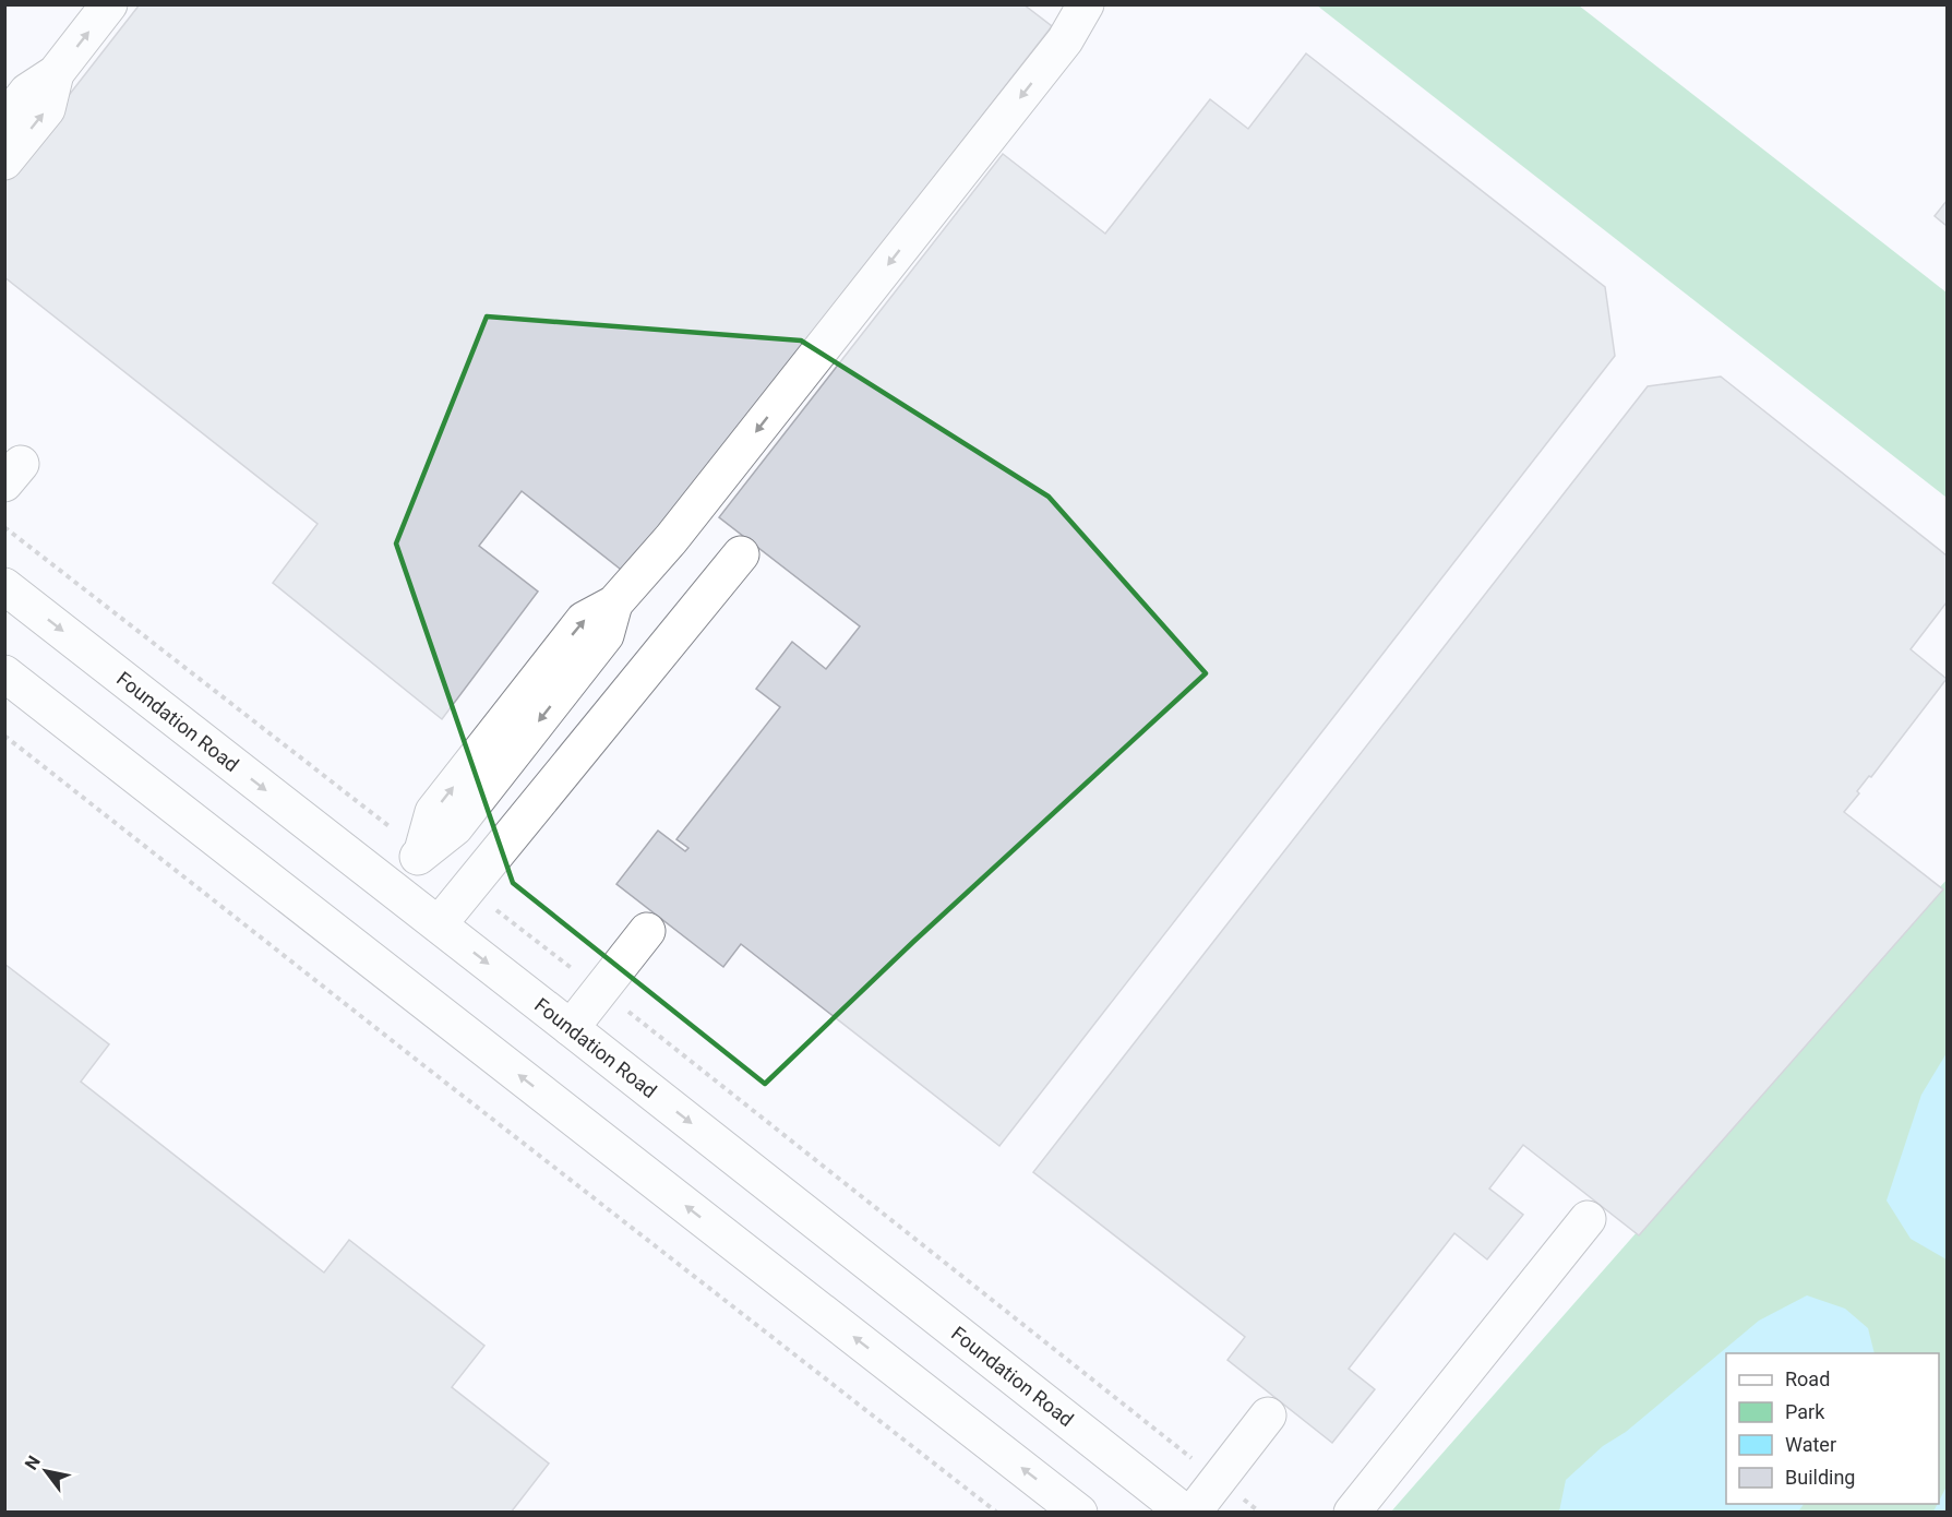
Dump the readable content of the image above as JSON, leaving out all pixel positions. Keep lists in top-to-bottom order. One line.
{"streets":{"street":["Foundation Road"]},"legend":["Road","Park","Water","Building"],"north":"top left"}
